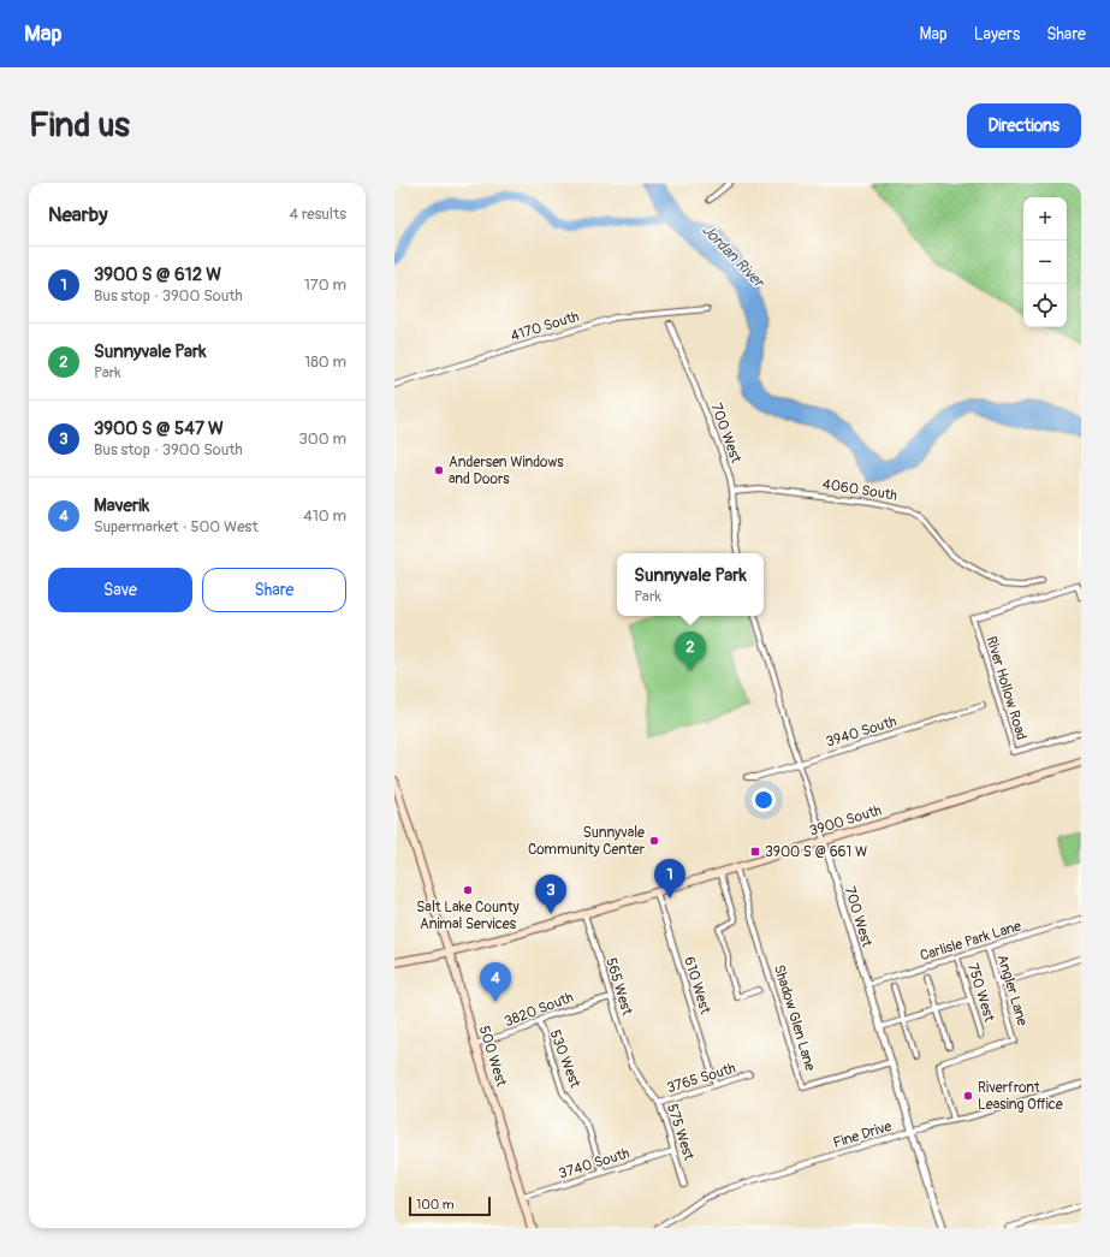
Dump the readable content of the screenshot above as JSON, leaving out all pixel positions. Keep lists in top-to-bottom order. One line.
{"streets":{"main road":["3900 South","500 West"],"street":["4170 South","700 West","4060 South","River Hollow Road","3940 South","Carlisle Park Lane","610 West","565 West","Angler Lane","750 West","3820 South","Shadow Glen Lane","530 West","3765 South","575 West","Fine Drive","3740 South"]},"crossings":[["700 West","4060 South"],["700 West","3940 South"],["700 West","3900 South"],["700 West","Carlisle Park Lane"],["700 West","Shadow Glen Lane"],["700 West","Fine Drive"],["3900 South","610 West"],["3900 South","565 West"],["3900 South","Shadow Glen Lane"],["3900 South","500 West"],["Carlisle Park Lane","Angler Lane"],["Carlisle Park Lane","750 West"],["610 West","3765 South"],["565 West","3820 South"],["565 West","575 West"],["Angler Lane","Fine Drive"],["3820 South","500 West"],["3820 South","530 West"],["500 West","3740 South"],["530 West","3740 South"],["3765 South","575 West"],["575 West","3740 South"]],"water":["Jordan River"],"places":{"other":["Andersen Windows and Doors","Sunnyvale Community Center","Salt Lake County Animal Services","Riverfront Leasing Office"],"transit":["3900 S @ 661 W"]},"scale_bar":"100 m","page":{"header":"Map","nav":["Map","Layers","Share"],"buttons":["Directions",["Save","Share"]],"title":"Find us","heading":["Nearby","4 results"],"map_buttons":["+","−"],"list":[{"mark":"1","name":"3900 S @ 612 W","note":"Bus stop · 3900 South","value":"170 m"},{"mark":"2","name":"Sunnyvale Park","note":"Park","value":"180 m"},{"mark":"3","name":"3900 S @ 547 W","note":"Bus stop · 3900 South","value":"300 m"},{"mark":"4","name":"Maverik","note":"Supermarket · 500 West","value":"410 m"}],"popup":["Sunnyvale Park","Park"],"pins":["2","1","3","4"],"scale":"100 m"}}
